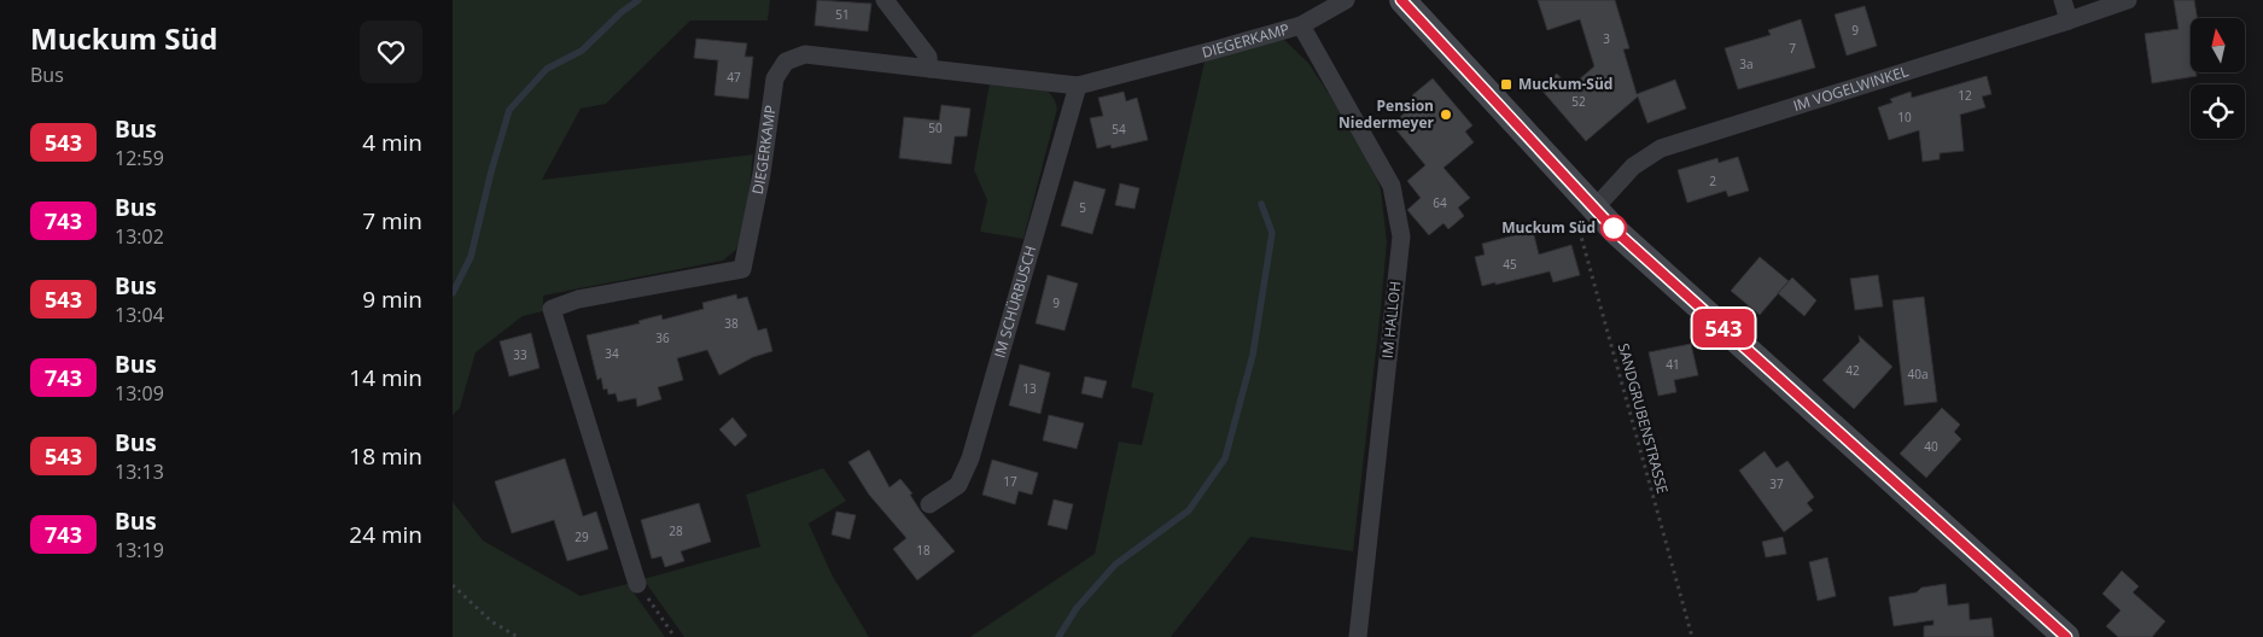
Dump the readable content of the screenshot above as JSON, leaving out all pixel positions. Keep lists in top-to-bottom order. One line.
{"streets":{"street":["DIEGERKAMP","IM VOGELWINKEL","IM SCHÜRBUSCH","IM HALLOH"],"path":["SANDGRUBENSTRASSE"]},"crossings":[["DIEGERKAMP","IM SCHÜRBUSCH"],["DIEGERKAMP","IM HALLOH"],["IM VOGELWINKEL","SANDGRUBENSTRASSE"]],"places":{"transit":["Muckum-Süd"],"other":["Pension Niedermeyer","Muckum Süd"]},"lines":["bus line 543"],"house_numbers":["51","9","3","7","3a","47","12","52","10","50","54","2","64","5","45","9","38","36","34","33","41","42","40a","13","40","17","37","28","29","18"],"north":"top","page":{"heading":["Muckum Süd","Bus"],"on_map":"543","list":[{"mark":"543","name":"Bus","note":"12:59","value":"4 min"},{"mark":"743","name":"Bus","note":"13:02","value":"7 min"},{"mark":"543","name":"Bus","note":"13:04","value":"9 min"},{"mark":"743","name":"Bus","note":"13:09","value":"14 min"},{"mark":"543","name":"Bus","note":"13:13","value":"18 min"},{"mark":"743","name":"Bus","note":"13:19","value":"24 min"}]}}
